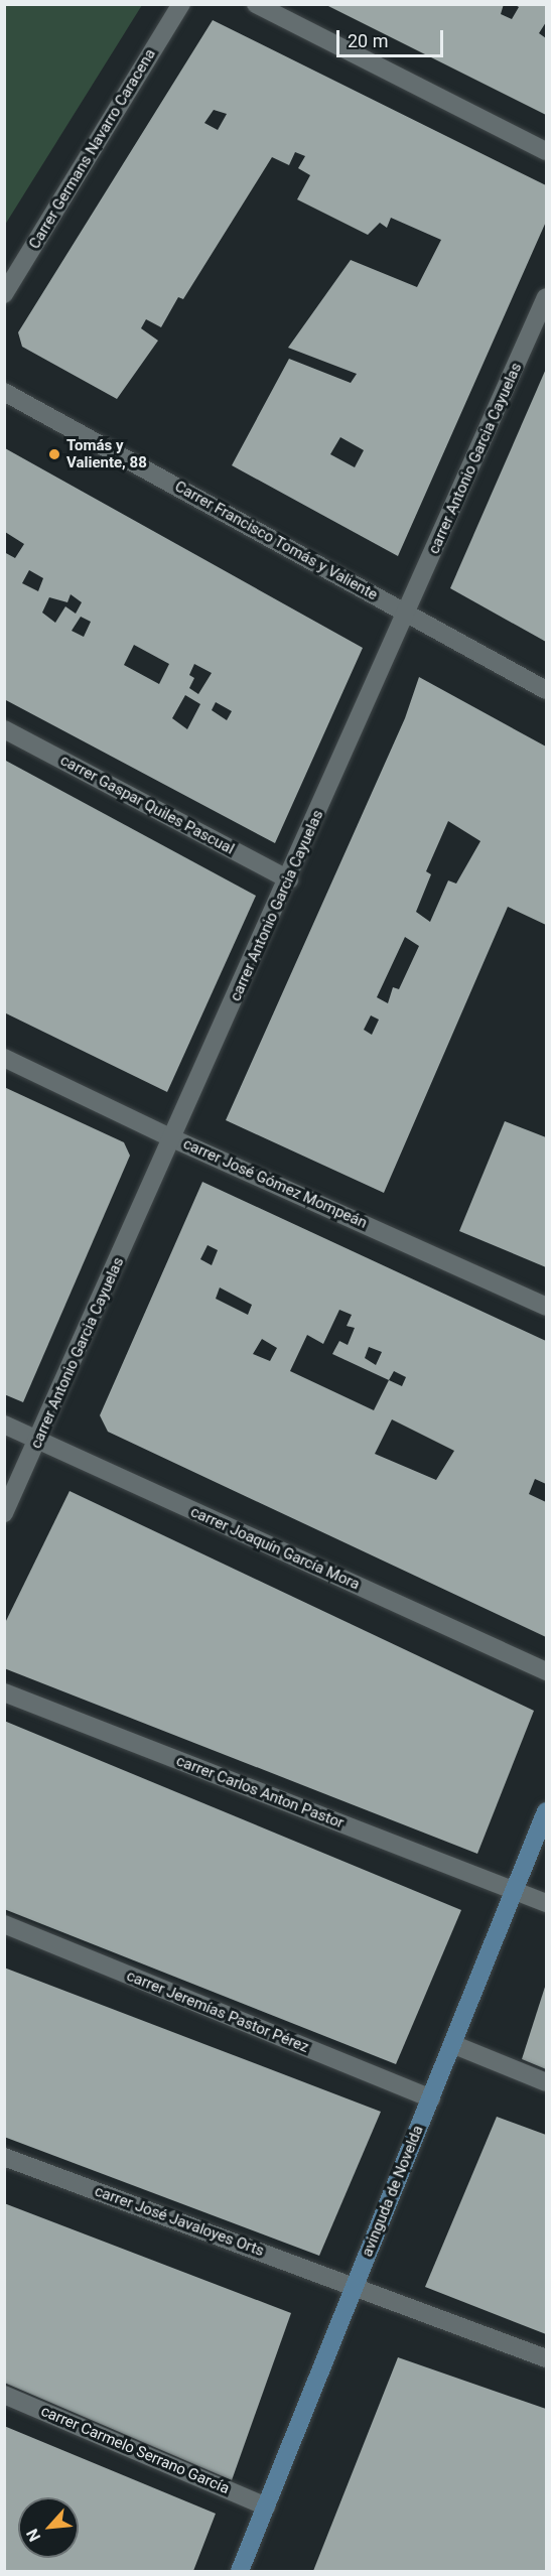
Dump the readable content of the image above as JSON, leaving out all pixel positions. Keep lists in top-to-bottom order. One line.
{"streets":{"main road":["avinguda de Novelda"],"street":["Carrer Germans Navarro Caracena","carrer Antonio Garcia Cayuelas","Carrer Francisco Tomás y Valiente","carrer Gaspar Quiles Pascual","carrer José Gómez Mompeán","carrer Joaquín García Mora","carrer Carlos Anton Pastor","carrer Jeremías Pastor Pérez","carrer José Javaloyes Orts","carrer Carmelo Serrano García"]},"crossings":[["carrer Antonio Garcia Cayuelas","Carrer Francisco Tomás y Valiente"],["carrer Antonio Garcia Cayuelas","carrer Gaspar Quiles Pascual"],["carrer Antonio Garcia Cayuelas","carrer José Gómez Mompeán"],["carrer Antonio Garcia Cayuelas","carrer Joaquín García Mora"],["carrer Carlos Anton Pastor","avinguda de Novelda"],["carrer Jeremías Pastor Pérez","avinguda de Novelda"],["avinguda de Novelda","carrer José Javaloyes Orts"],["avinguda de Novelda","carrer Carmelo Serrano García"]],"places":["Tomás y Valiente, 88"],"scale_bar":"20 m","north":"bottom left"}
